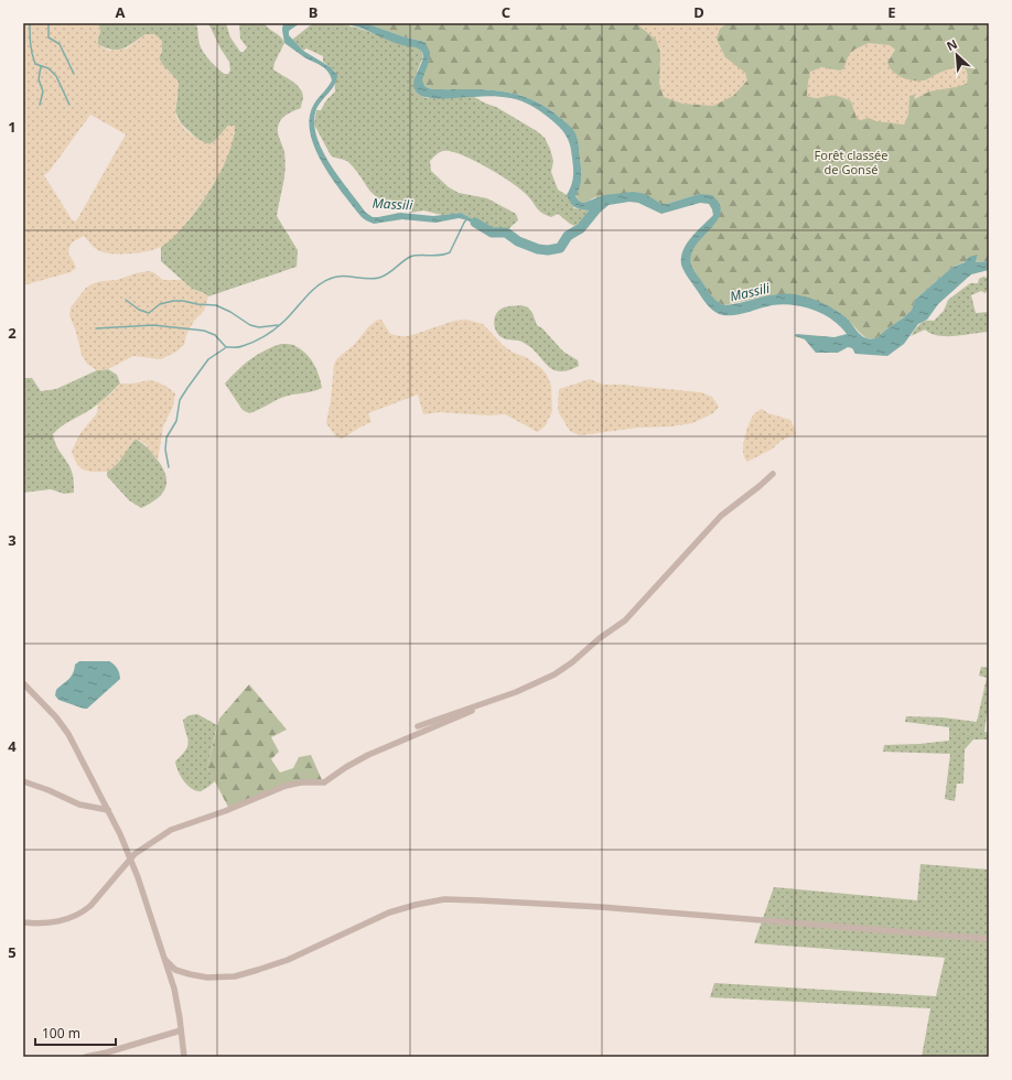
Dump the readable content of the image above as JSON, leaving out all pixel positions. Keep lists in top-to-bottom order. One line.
{"water":["Massili"],"parks":["Forêt classée de Gonsé"],"scale_bar":"100 m","north":"top left","grid":{"columns":["A","B","C","D","E"],"rows":["1","2","3","4","5"]}}
